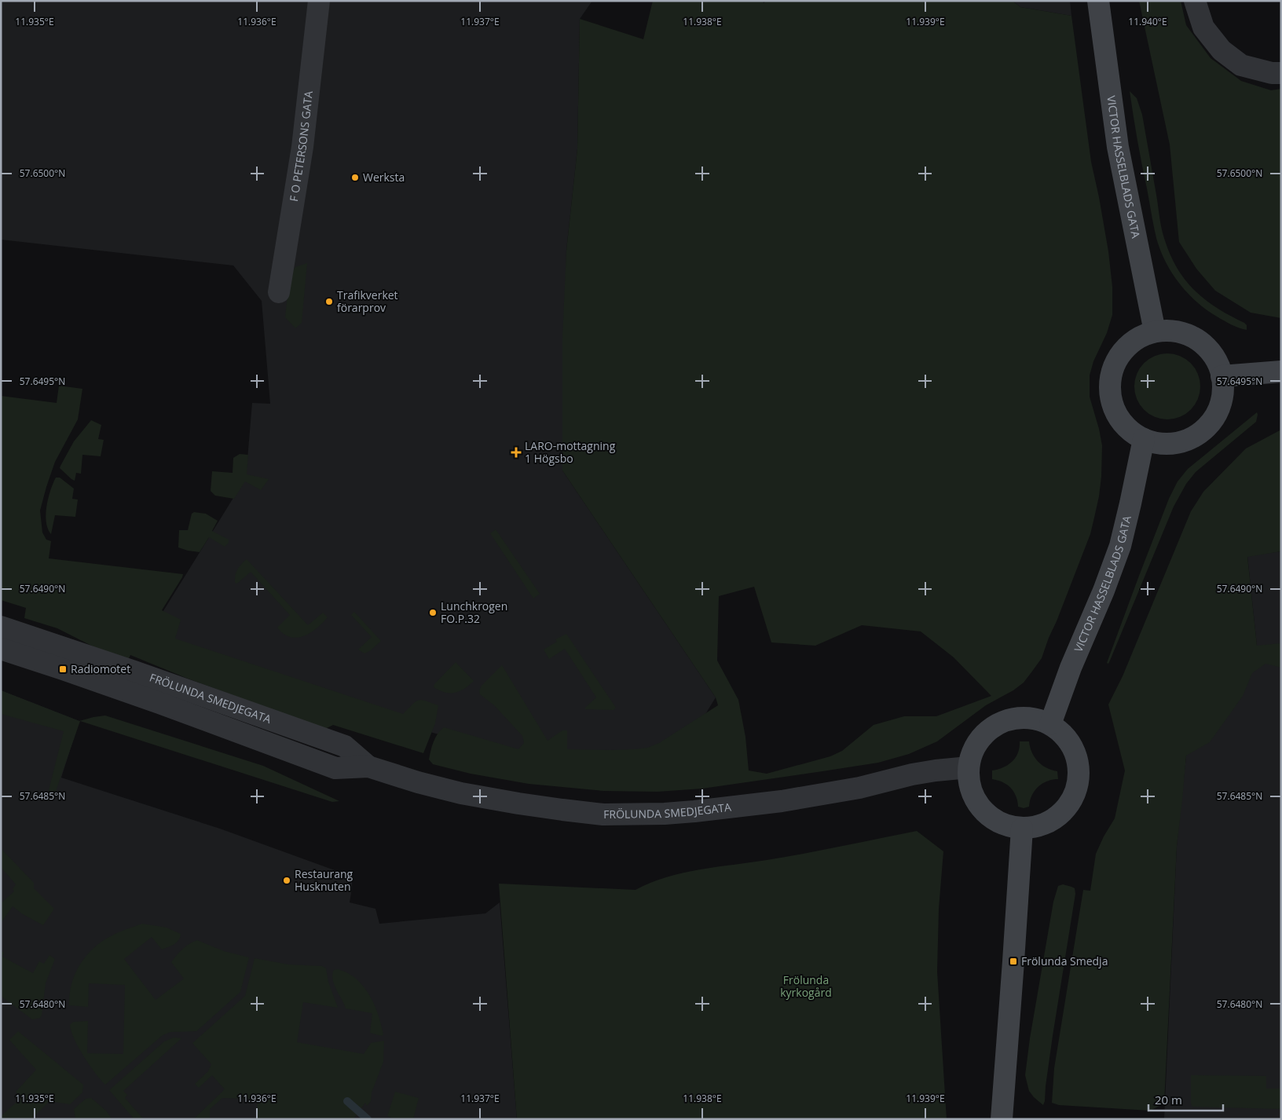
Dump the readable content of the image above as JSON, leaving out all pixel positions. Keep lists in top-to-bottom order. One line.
{"streets":{"street":["F O PETERSONS GATA","VICTOR HASSELBLADS GATA","FRÖLUNDA SMEDJEGATA"]},"crossings":[["VICTOR HASSELBLADS GATA","FRÖLUNDA SMEDJEGATA"]],"parks":["Frölunda kyrkogård"],"places":{"other":["Werksta","Trafikverket förarprov","Lunchkrogen FO.P.32","Restaurang Husknuten"],"health":["LARO-mottagning 1 Högsbo"],"transit":["Radiomotet","Frölunda Smedja"]},"scale_bar":"20 m","coordinates":["11.935°E","11.936°E","11.937°E","11.938°E","11.939°E","11.940°E","57.6500°N","57.6495°N","57.6490°N","57.6485°N","57.6480°N"]}
